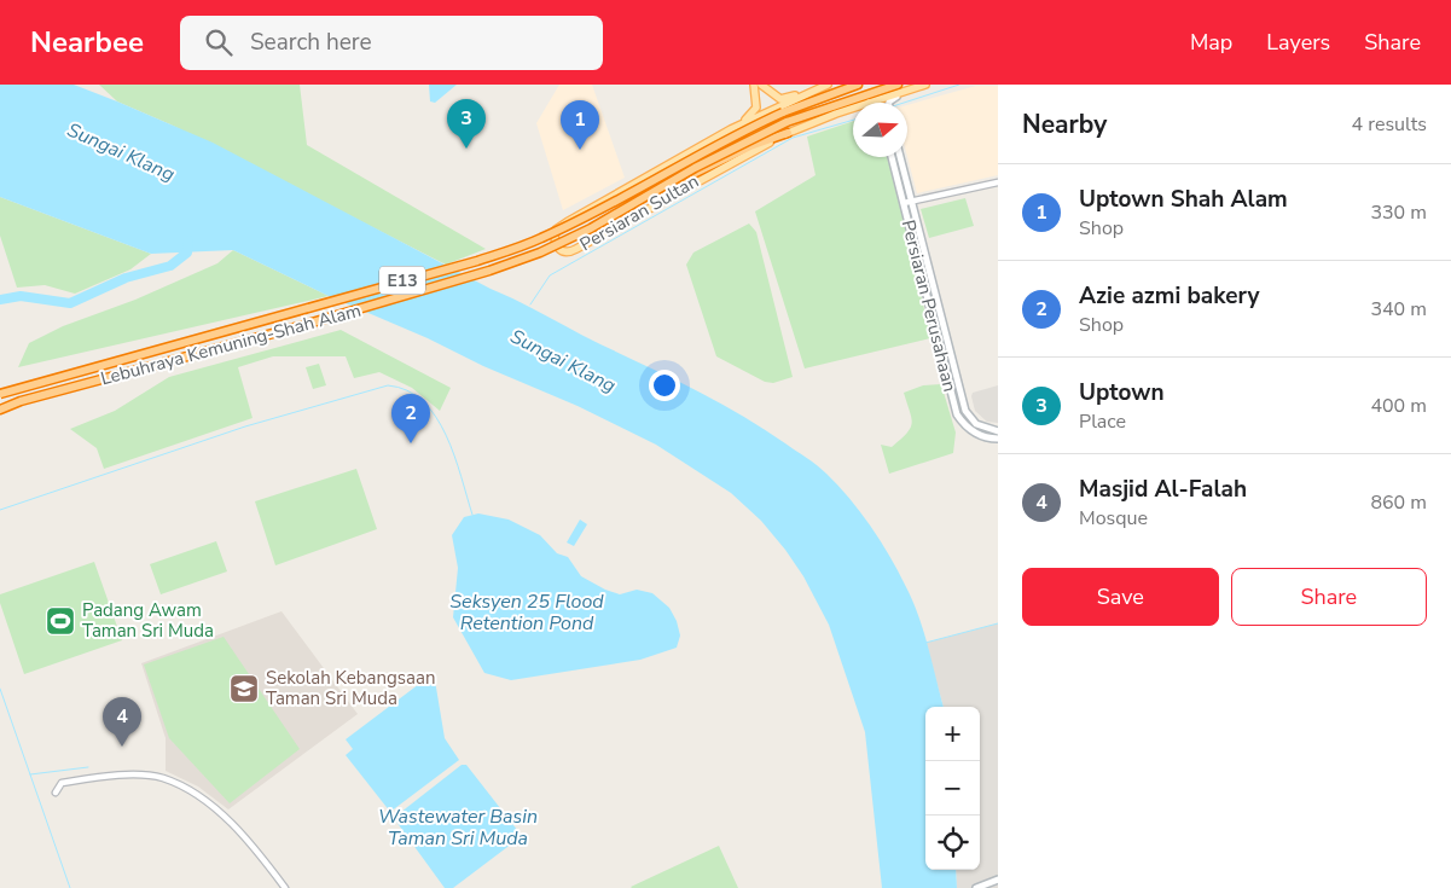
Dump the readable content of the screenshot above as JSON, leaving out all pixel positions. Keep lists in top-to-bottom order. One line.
{"streets":{"highway":["E13","Lebuhraya Kemuning-Shah Alam"],"main road":["Persiaran Sultan","Persiaran Perusahaan"]},"water":["Sungai Klang","Seksyen 25 Flood Retention Pond","Wastewater Basin Taman Sri Muda"],"places":{"sports":["Padang Awam Taman Sri Muda"],"school or university":["Sekolah Kebangsaan Taman Sri Muda"]},"north":"right","page":{"header":"Nearbee","search":"Search here","nav":["Map","Layers","Share"],"heading":["Nearby","4 results"],"pins":["3","1","2","4"],"list":[{"mark":"1","name":"Uptown Shah Alam","note":"Shop","value":"330 m"},{"mark":"2","name":"Azie azmi bakery","note":"Shop","value":"340 m"},{"mark":"3","name":"Uptown","note":"Place","value":"400 m"},{"mark":"4","name":"Masjid Al-Falah","note":"Mosque","value":"860 m"}],"buttons":["Save","Share"],"map_buttons":["+","−"]}}
